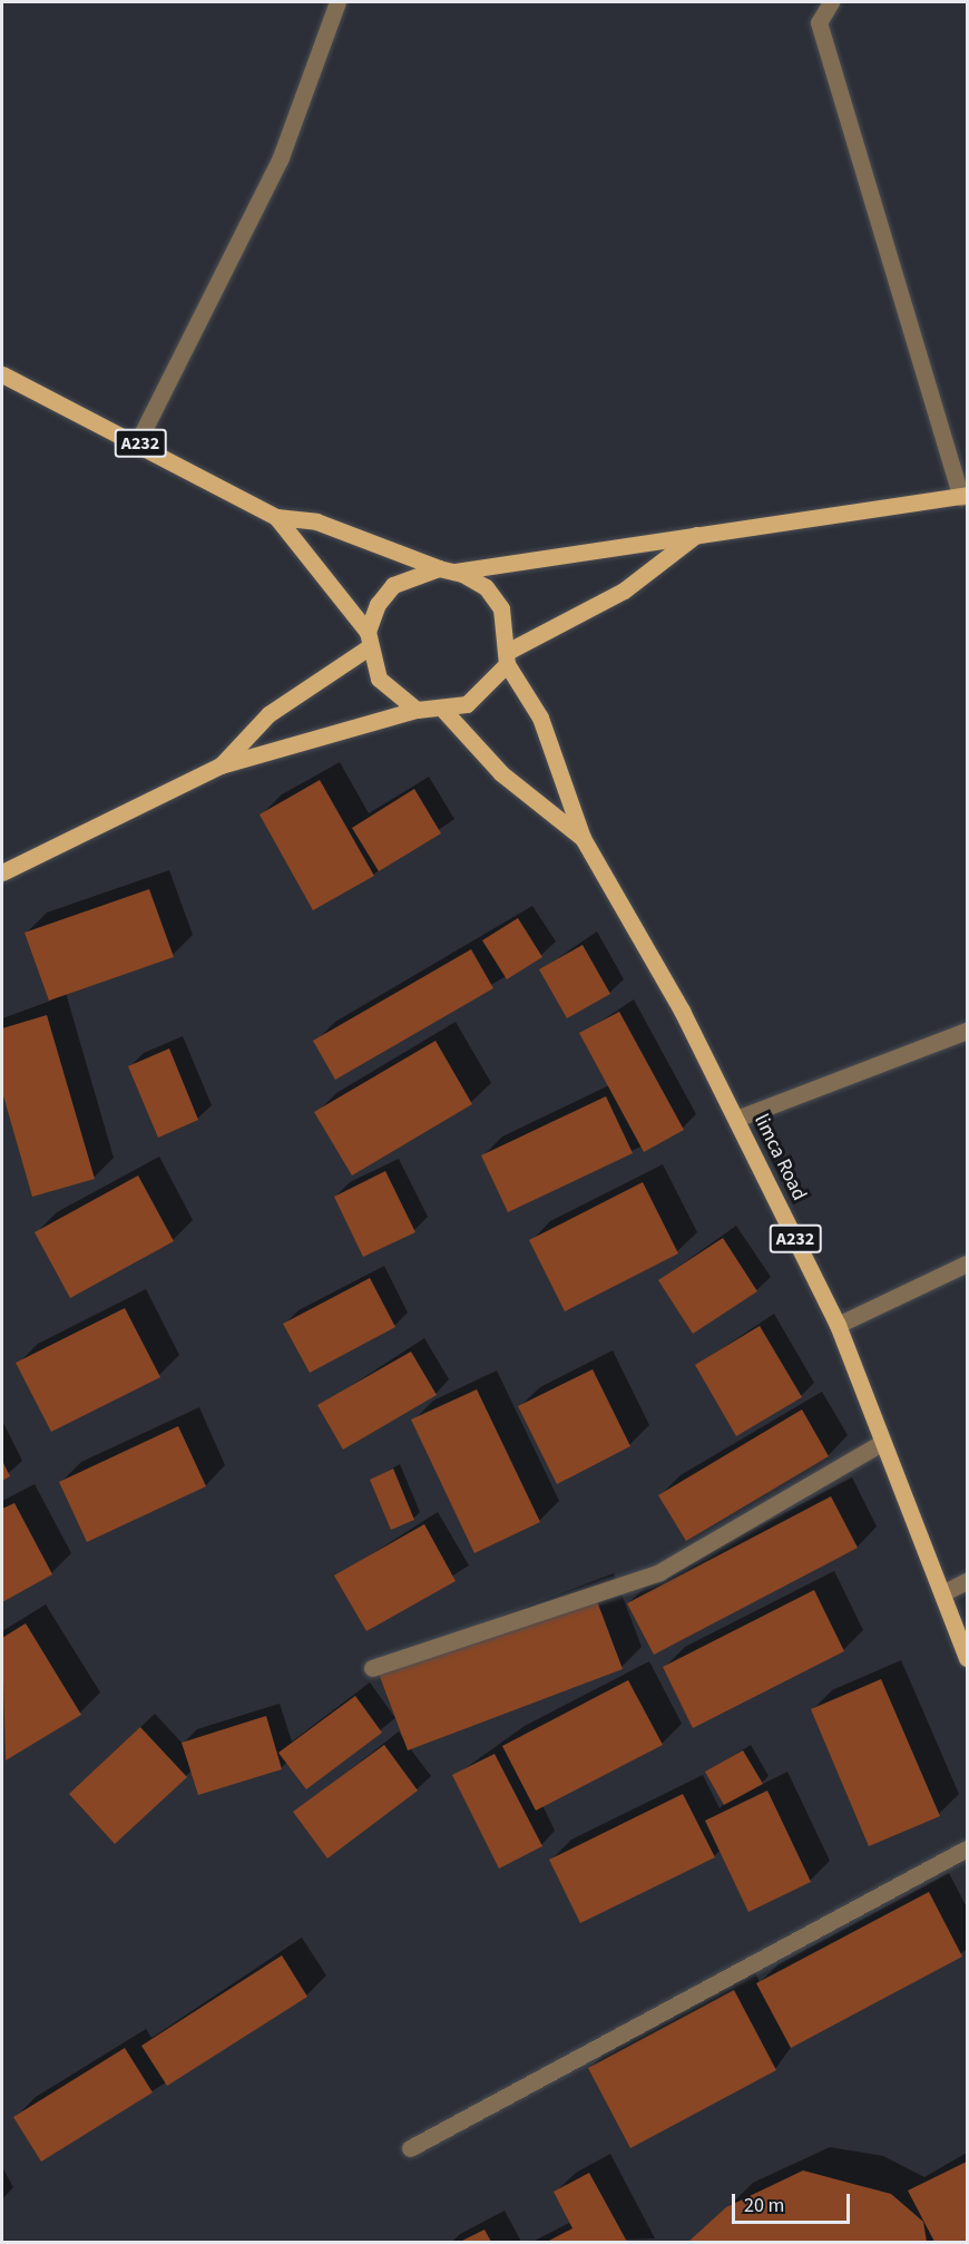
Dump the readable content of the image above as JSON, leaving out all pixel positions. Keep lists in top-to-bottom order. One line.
{"streets":{"main road":["A232","limca Road"]},"crossings":[["A232","limca Road"]],"scale_bar":"20 m"}
